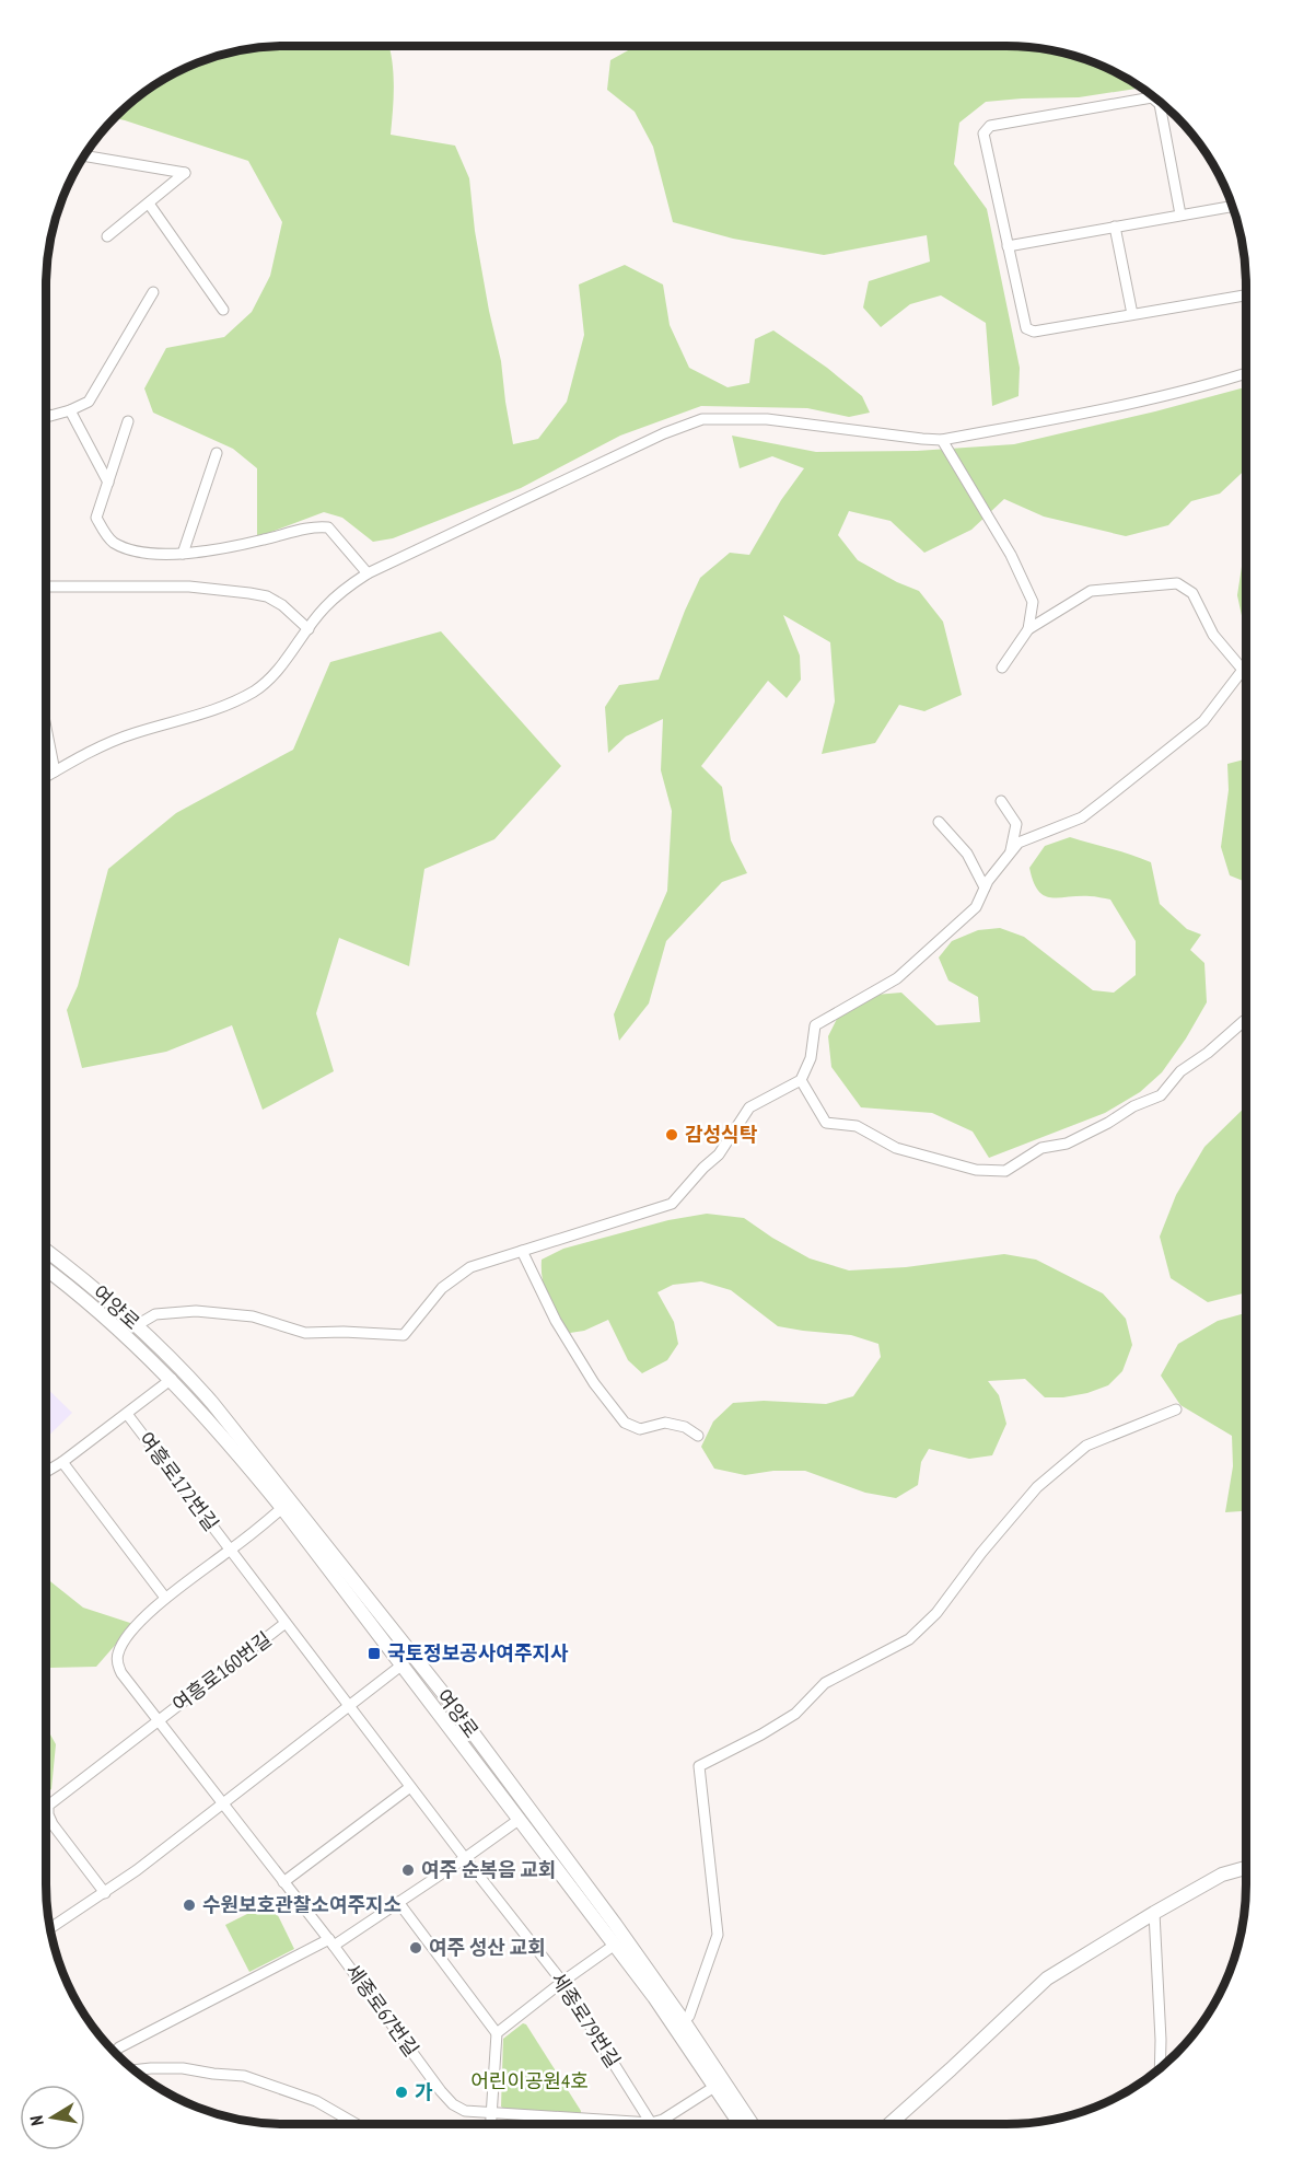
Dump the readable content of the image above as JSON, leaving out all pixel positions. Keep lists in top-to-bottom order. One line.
{"streets":{"street":["여양로","여흥로172번길","여흥로160번길","세종로67번길","세종로79번길"]},"crossings":[["여양로","여흥로172번길"],["여양로","여흥로160번길"],["여흥로172번길","여흥로160번길"],["여흥로160번길","세종로67번길"],["여흥로160번길","세종로79번길"]],"parks":["어린이공원4호"],"places":{"other":["감성식탁","여주 순복음 교회","수원보호관찰소여주지소","여주 성산 교회","가"],"transit":["국토정보공사여주지사"]},"north":"left"}
